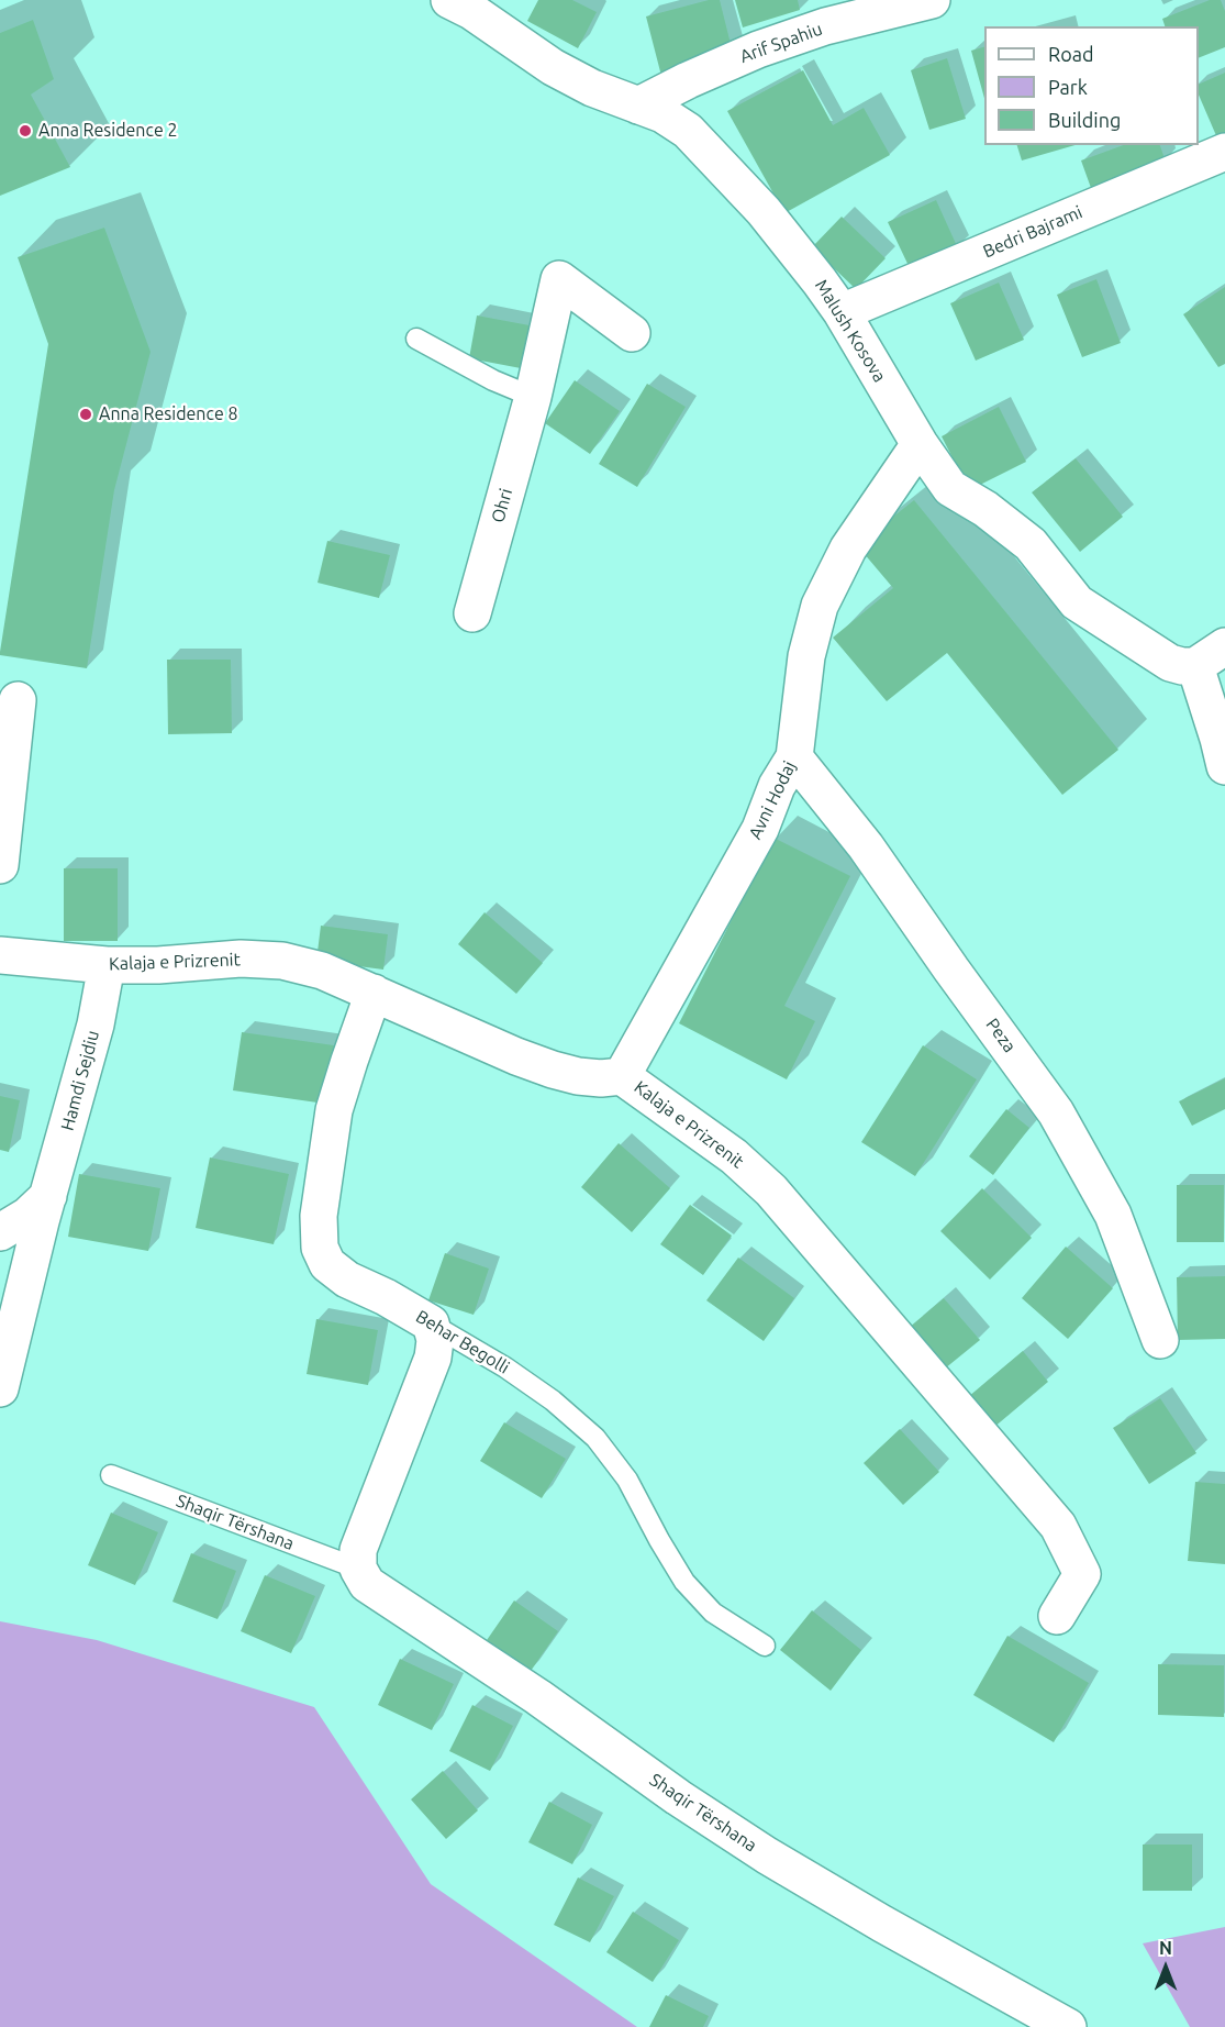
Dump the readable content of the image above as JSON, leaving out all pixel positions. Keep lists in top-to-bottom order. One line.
{"streets":{"street":["Arif Spahiu","Bedri Bajrami","Malush Kosova","Ohri","Avni Hodaj","Kalaja e Prizrenit","Peza","Hamdi Sejdiu","Behar Begolli","Shaqir Tërshana"]},"crossings":[["Arif Spahiu","Malush Kosova"],["Bedri Bajrami","Malush Kosova"],["Malush Kosova","Avni Hodaj"],["Avni Hodaj","Kalaja e Prizrenit"],["Avni Hodaj","Peza"],["Kalaja e Prizrenit","Hamdi Sejdiu"],["Kalaja e Prizrenit","Behar Begolli"]],"places":["Anna Residence 2","Anna Residence 8"],"legend":["Road","Park","Building"],"north":"top"}
